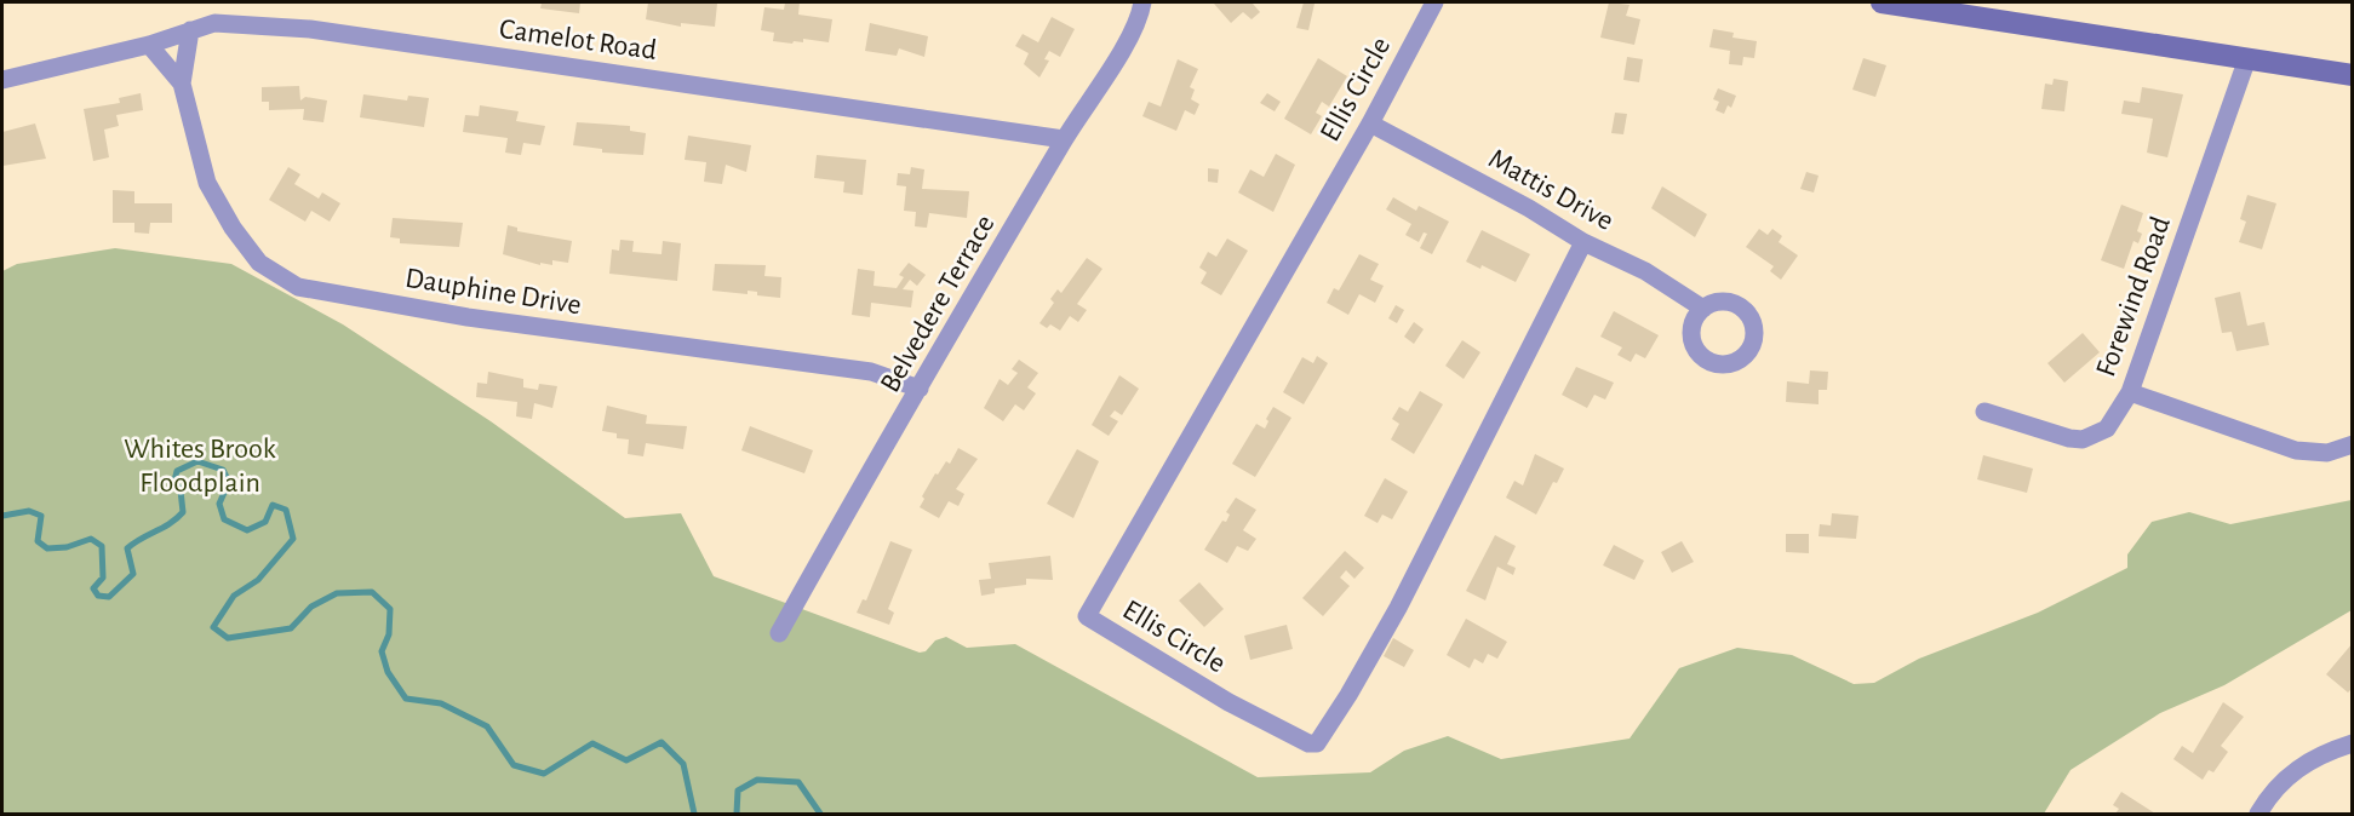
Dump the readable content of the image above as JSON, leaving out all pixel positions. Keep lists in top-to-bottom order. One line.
{"streets":{"street":["Camelot Road","Ellis Circle","Mattis Drive","Dauphine Drive","Forewind Road","Belvedere Terrace"]},"crossings":[["Camelot Road","Dauphine Drive"],["Camelot Road","Belvedere Terrace"],["Ellis Circle","Mattis Drive"],["Dauphine Drive","Belvedere Terrace"]],"parks":["Whites Brook Floodplain"]}
